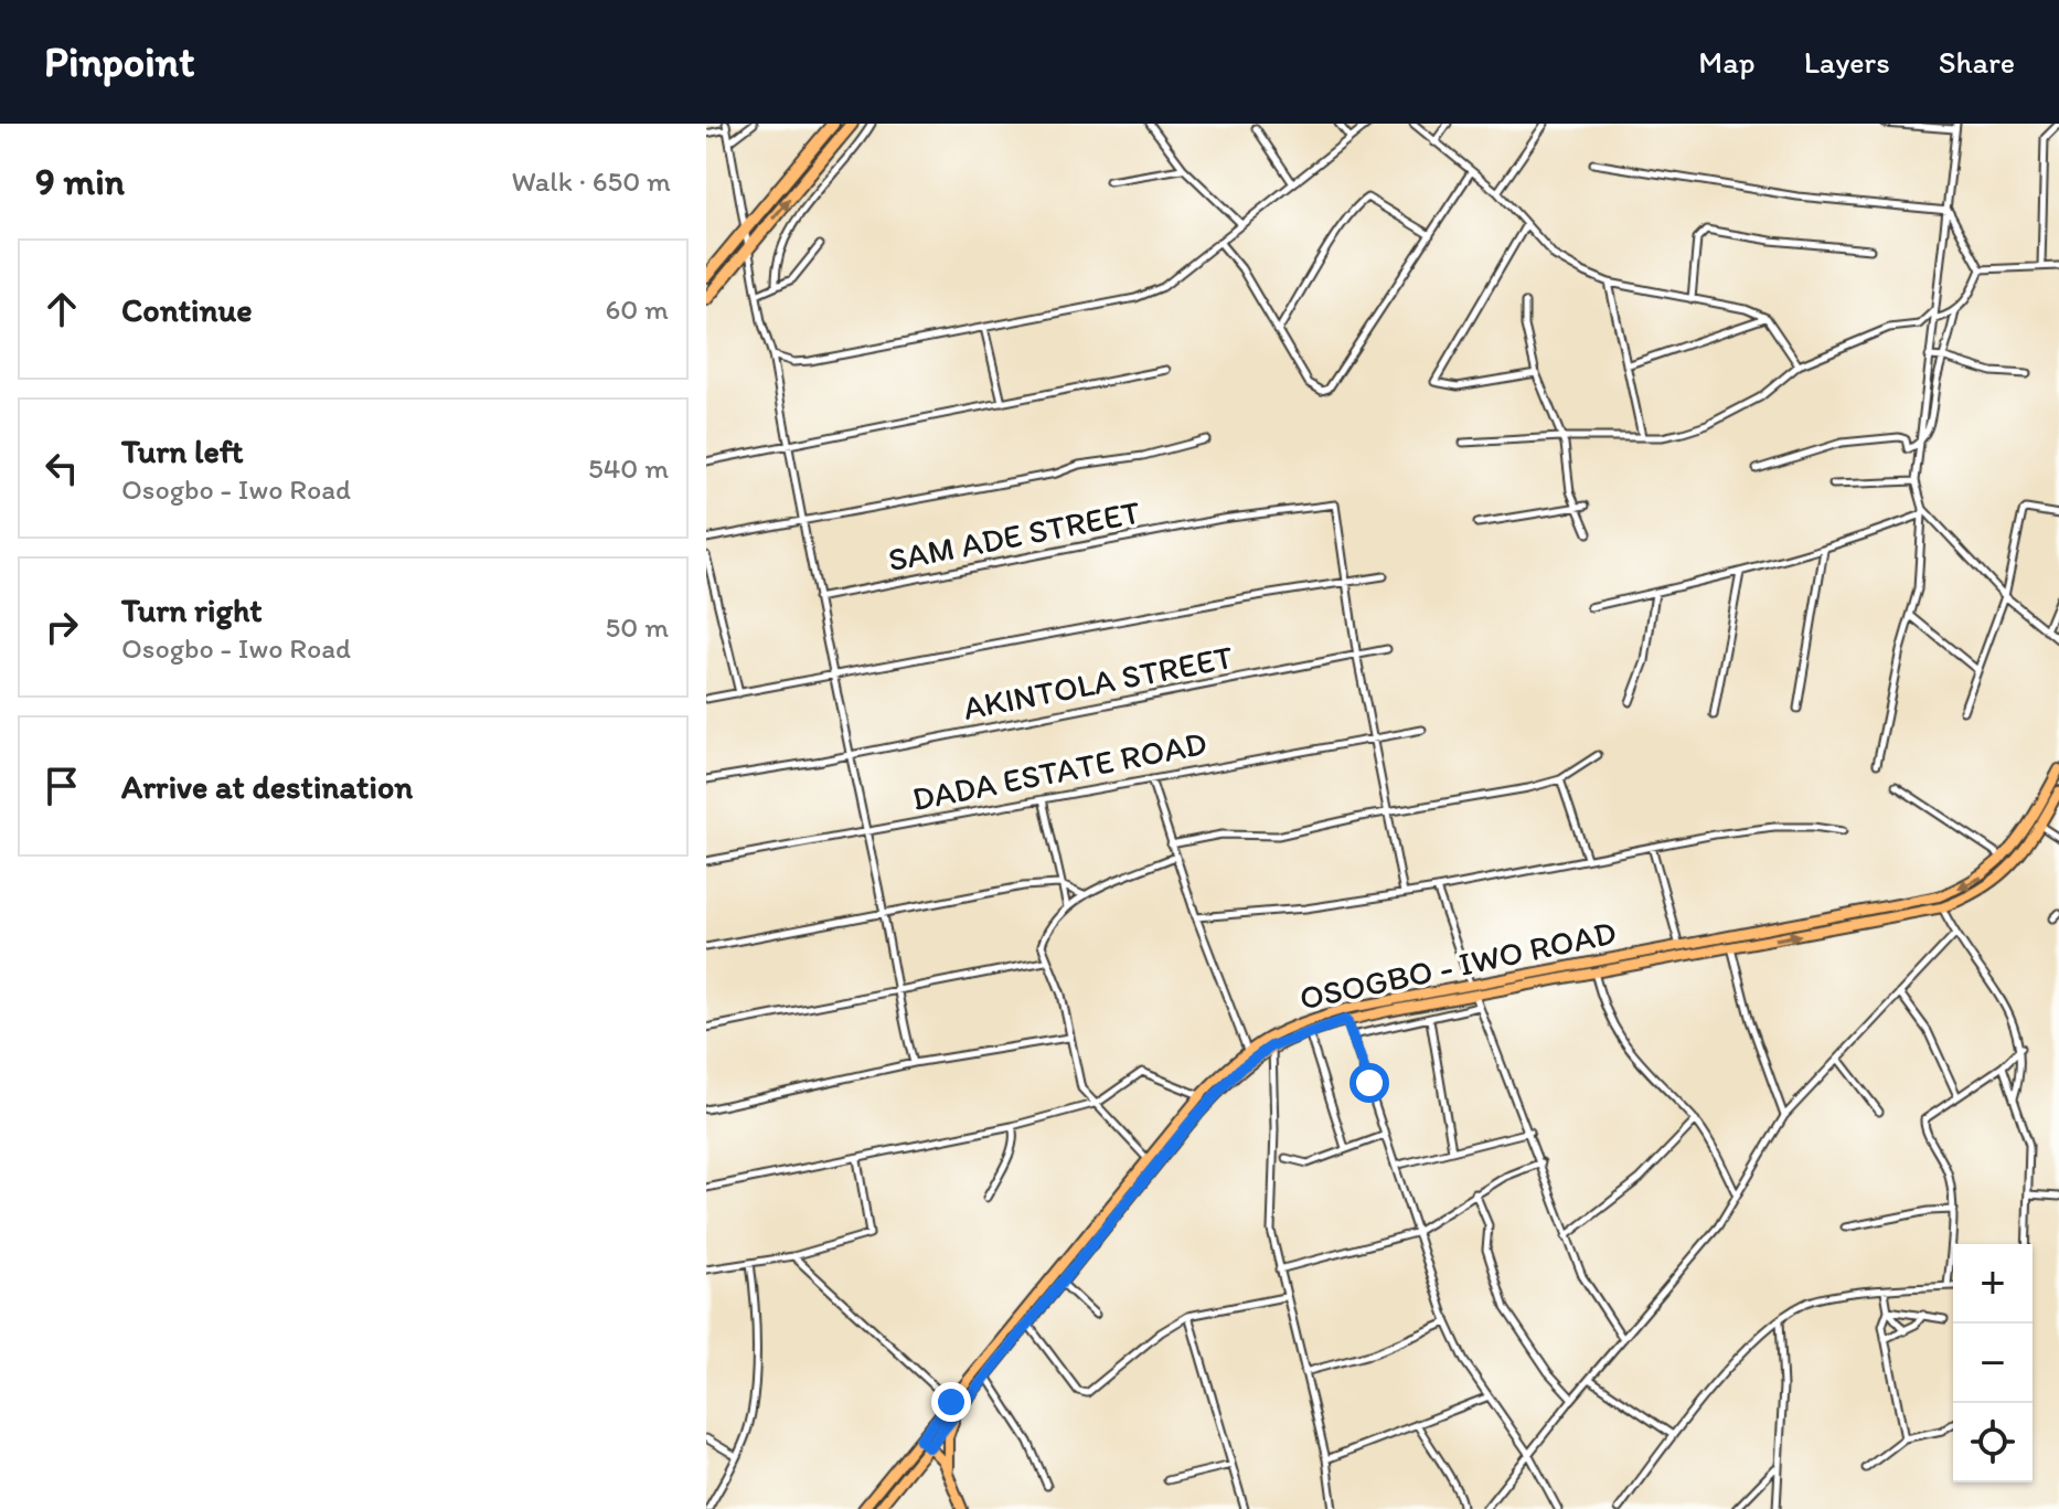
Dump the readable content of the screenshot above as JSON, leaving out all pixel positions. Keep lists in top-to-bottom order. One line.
{"streets":{"main road":["OSOGBO - IWO ROAD"],"street":["SAM ADE STREET","AKINTOLA STREET","DADA ESTATE ROAD"]},"page":{"header":"Pinpoint","nav":["Map","Layers","Share"],"heading":["9 min","Walk · 650 m"],"list":[["Continue","60 m"],["Turn left","Osogbo - Iwo Road","540 m"],["Turn right","Osogbo - Iwo Road","50 m"],"Arrive at destination"],"map_buttons":["+","−"]}}
